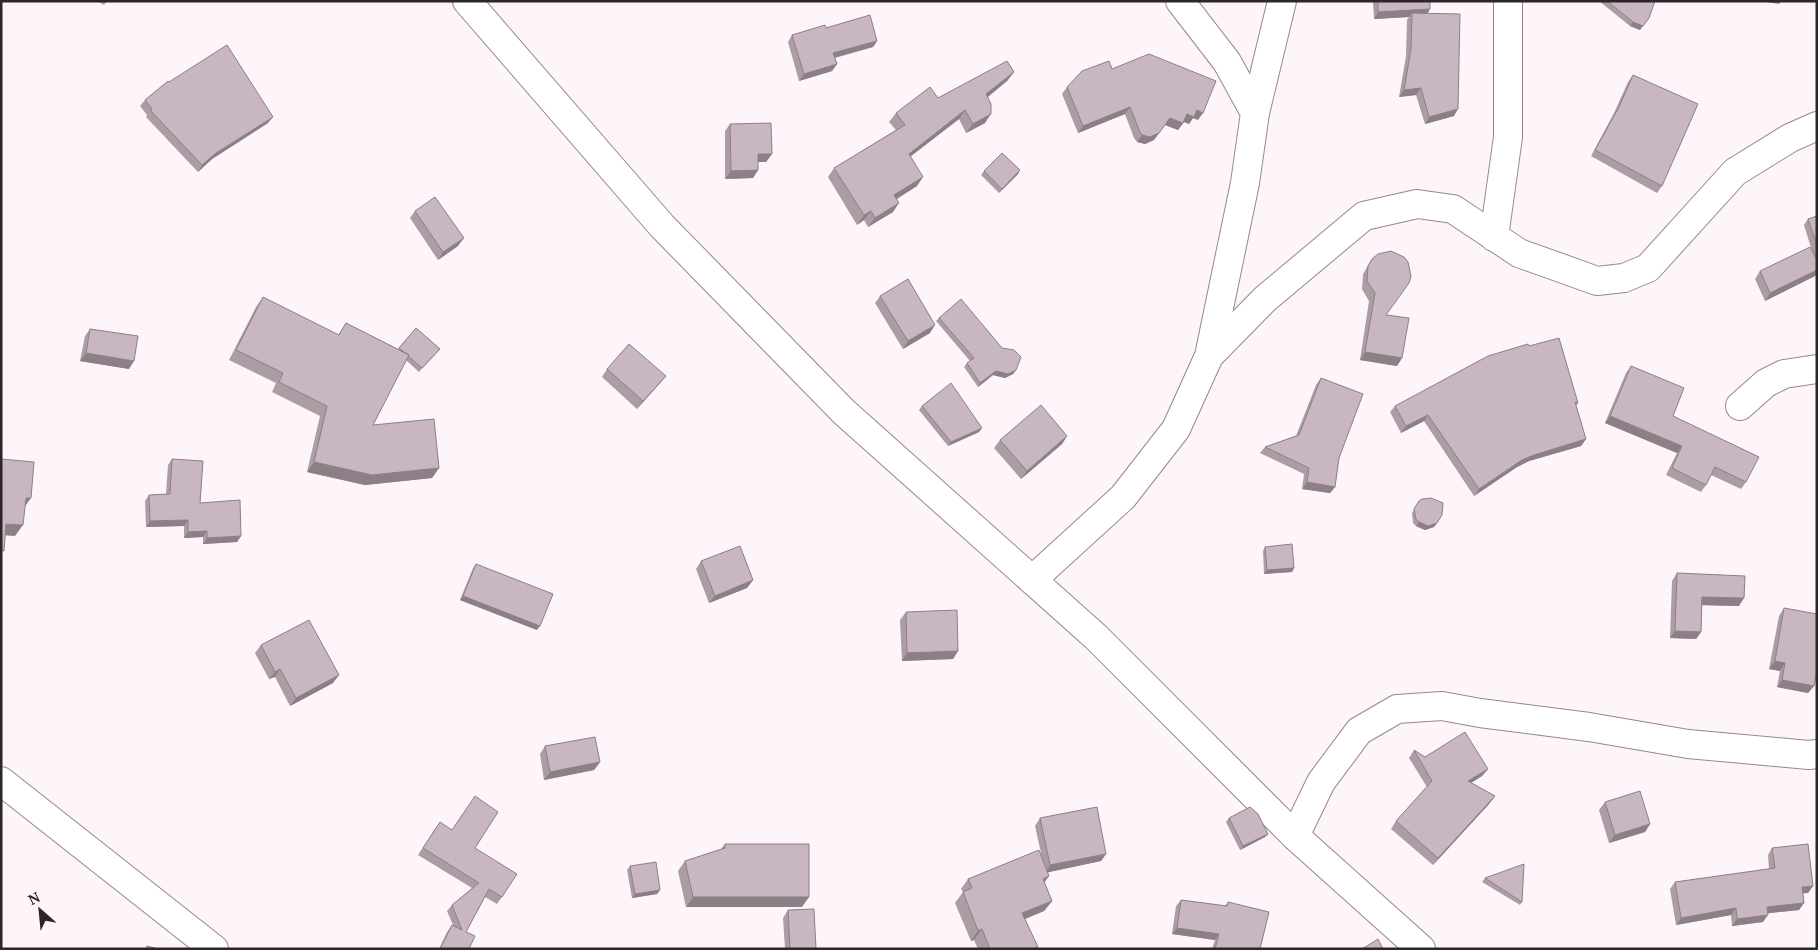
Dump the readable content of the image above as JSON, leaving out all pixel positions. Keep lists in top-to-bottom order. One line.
{"north":"top left"}
